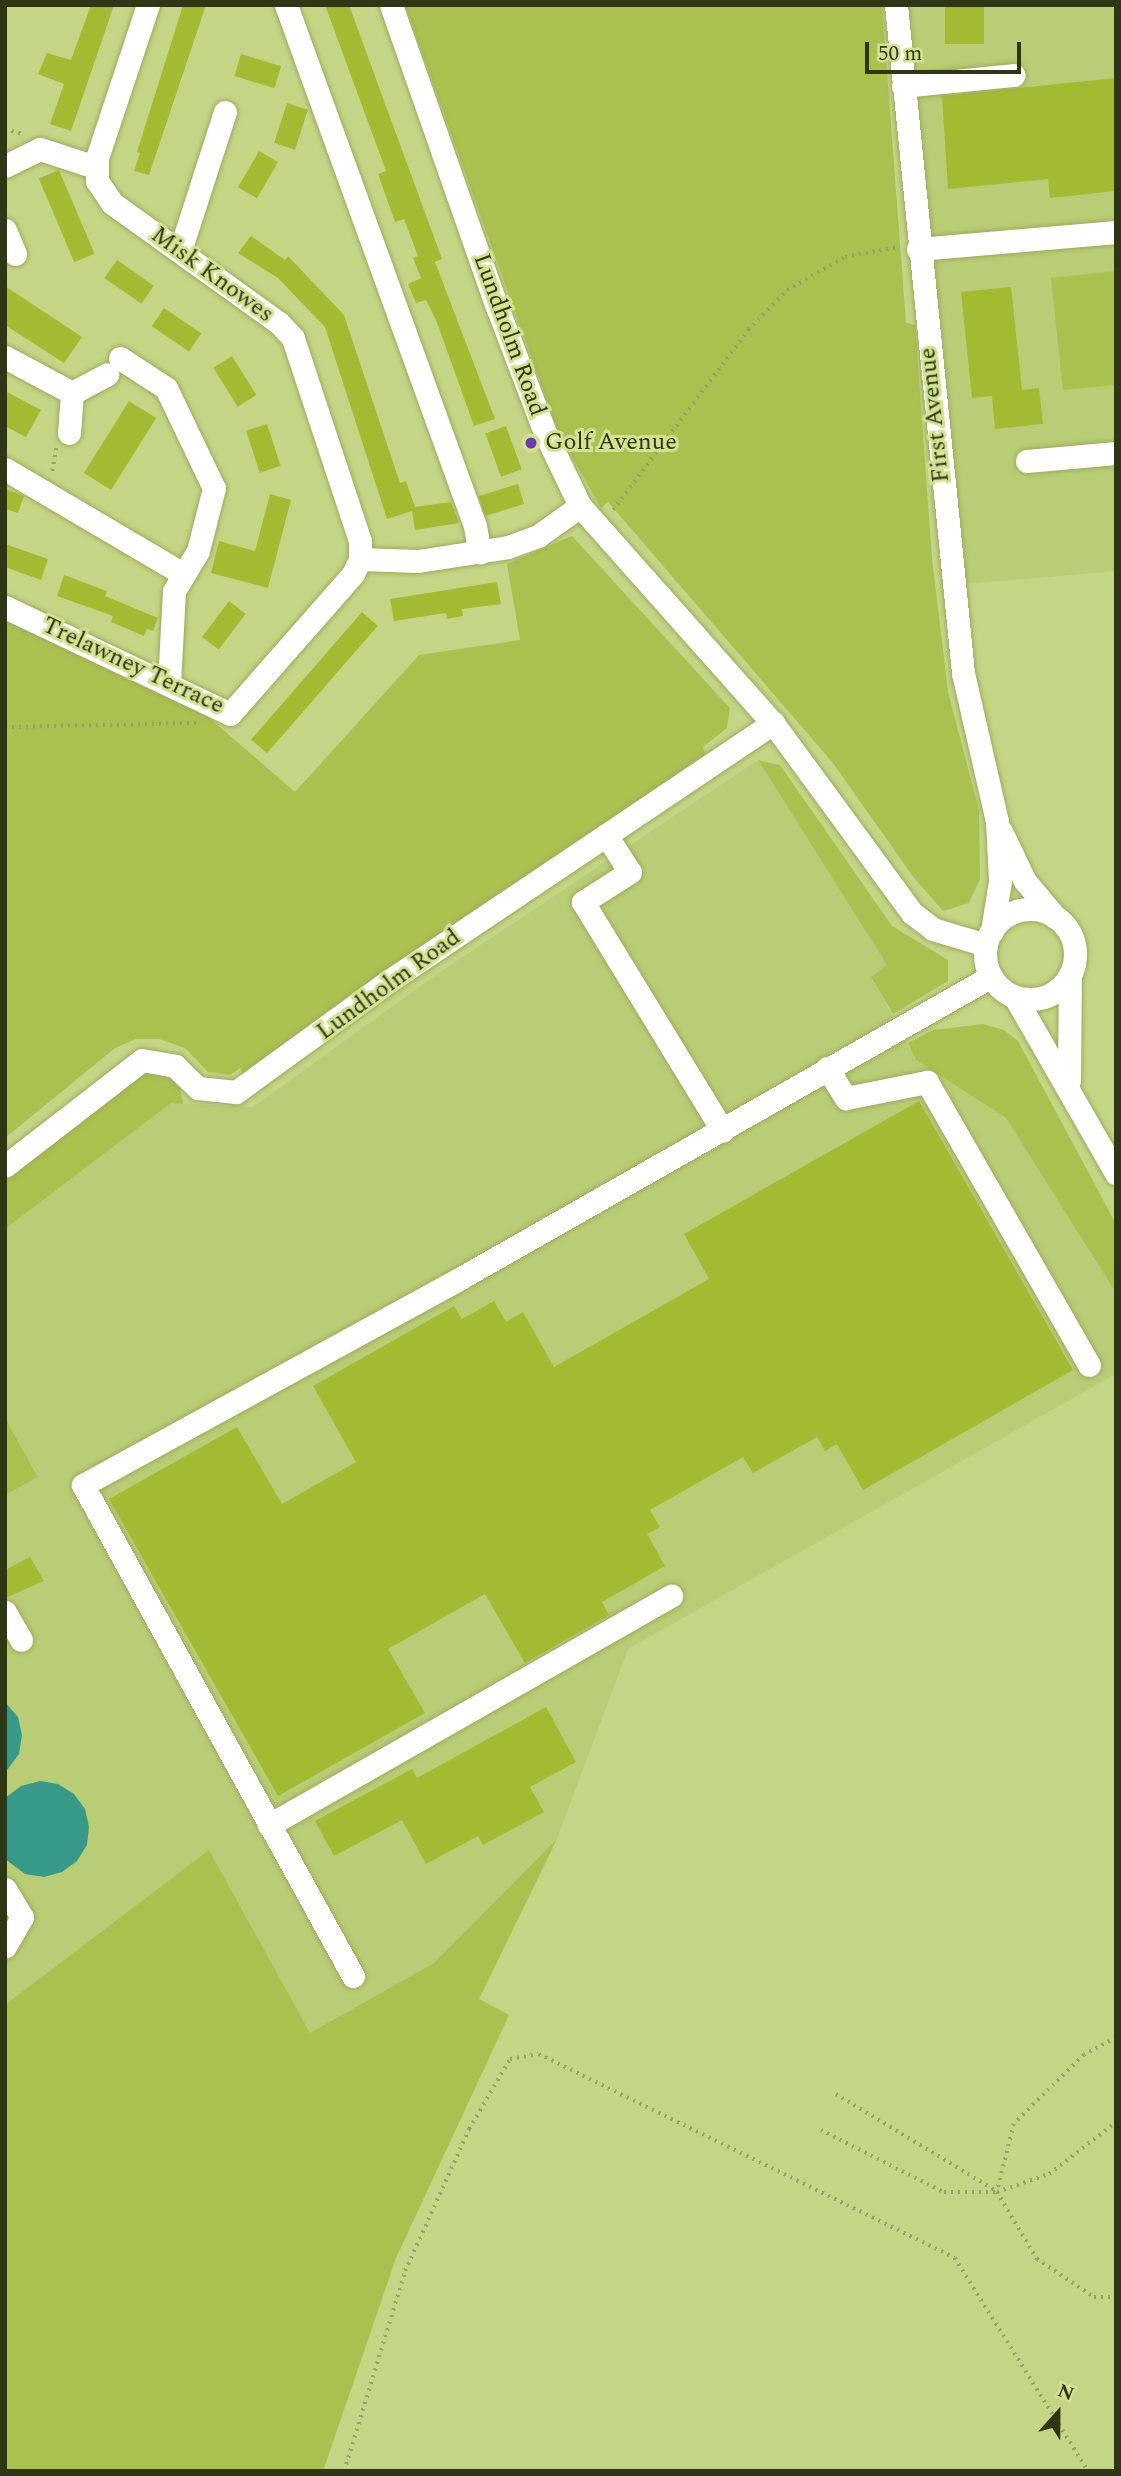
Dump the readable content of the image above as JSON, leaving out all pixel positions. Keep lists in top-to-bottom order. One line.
{"streets":{"street":["Misk Knowes","Lundholm Road","First Avenue","Trelawney Terrace"]},"crossings":[["Misk Knowes","Trelawney Terrace"],["Lundholm Road","First Avenue"]],"places":["Golf Avenue"],"scale_bar":"50 m","north":"top"}
